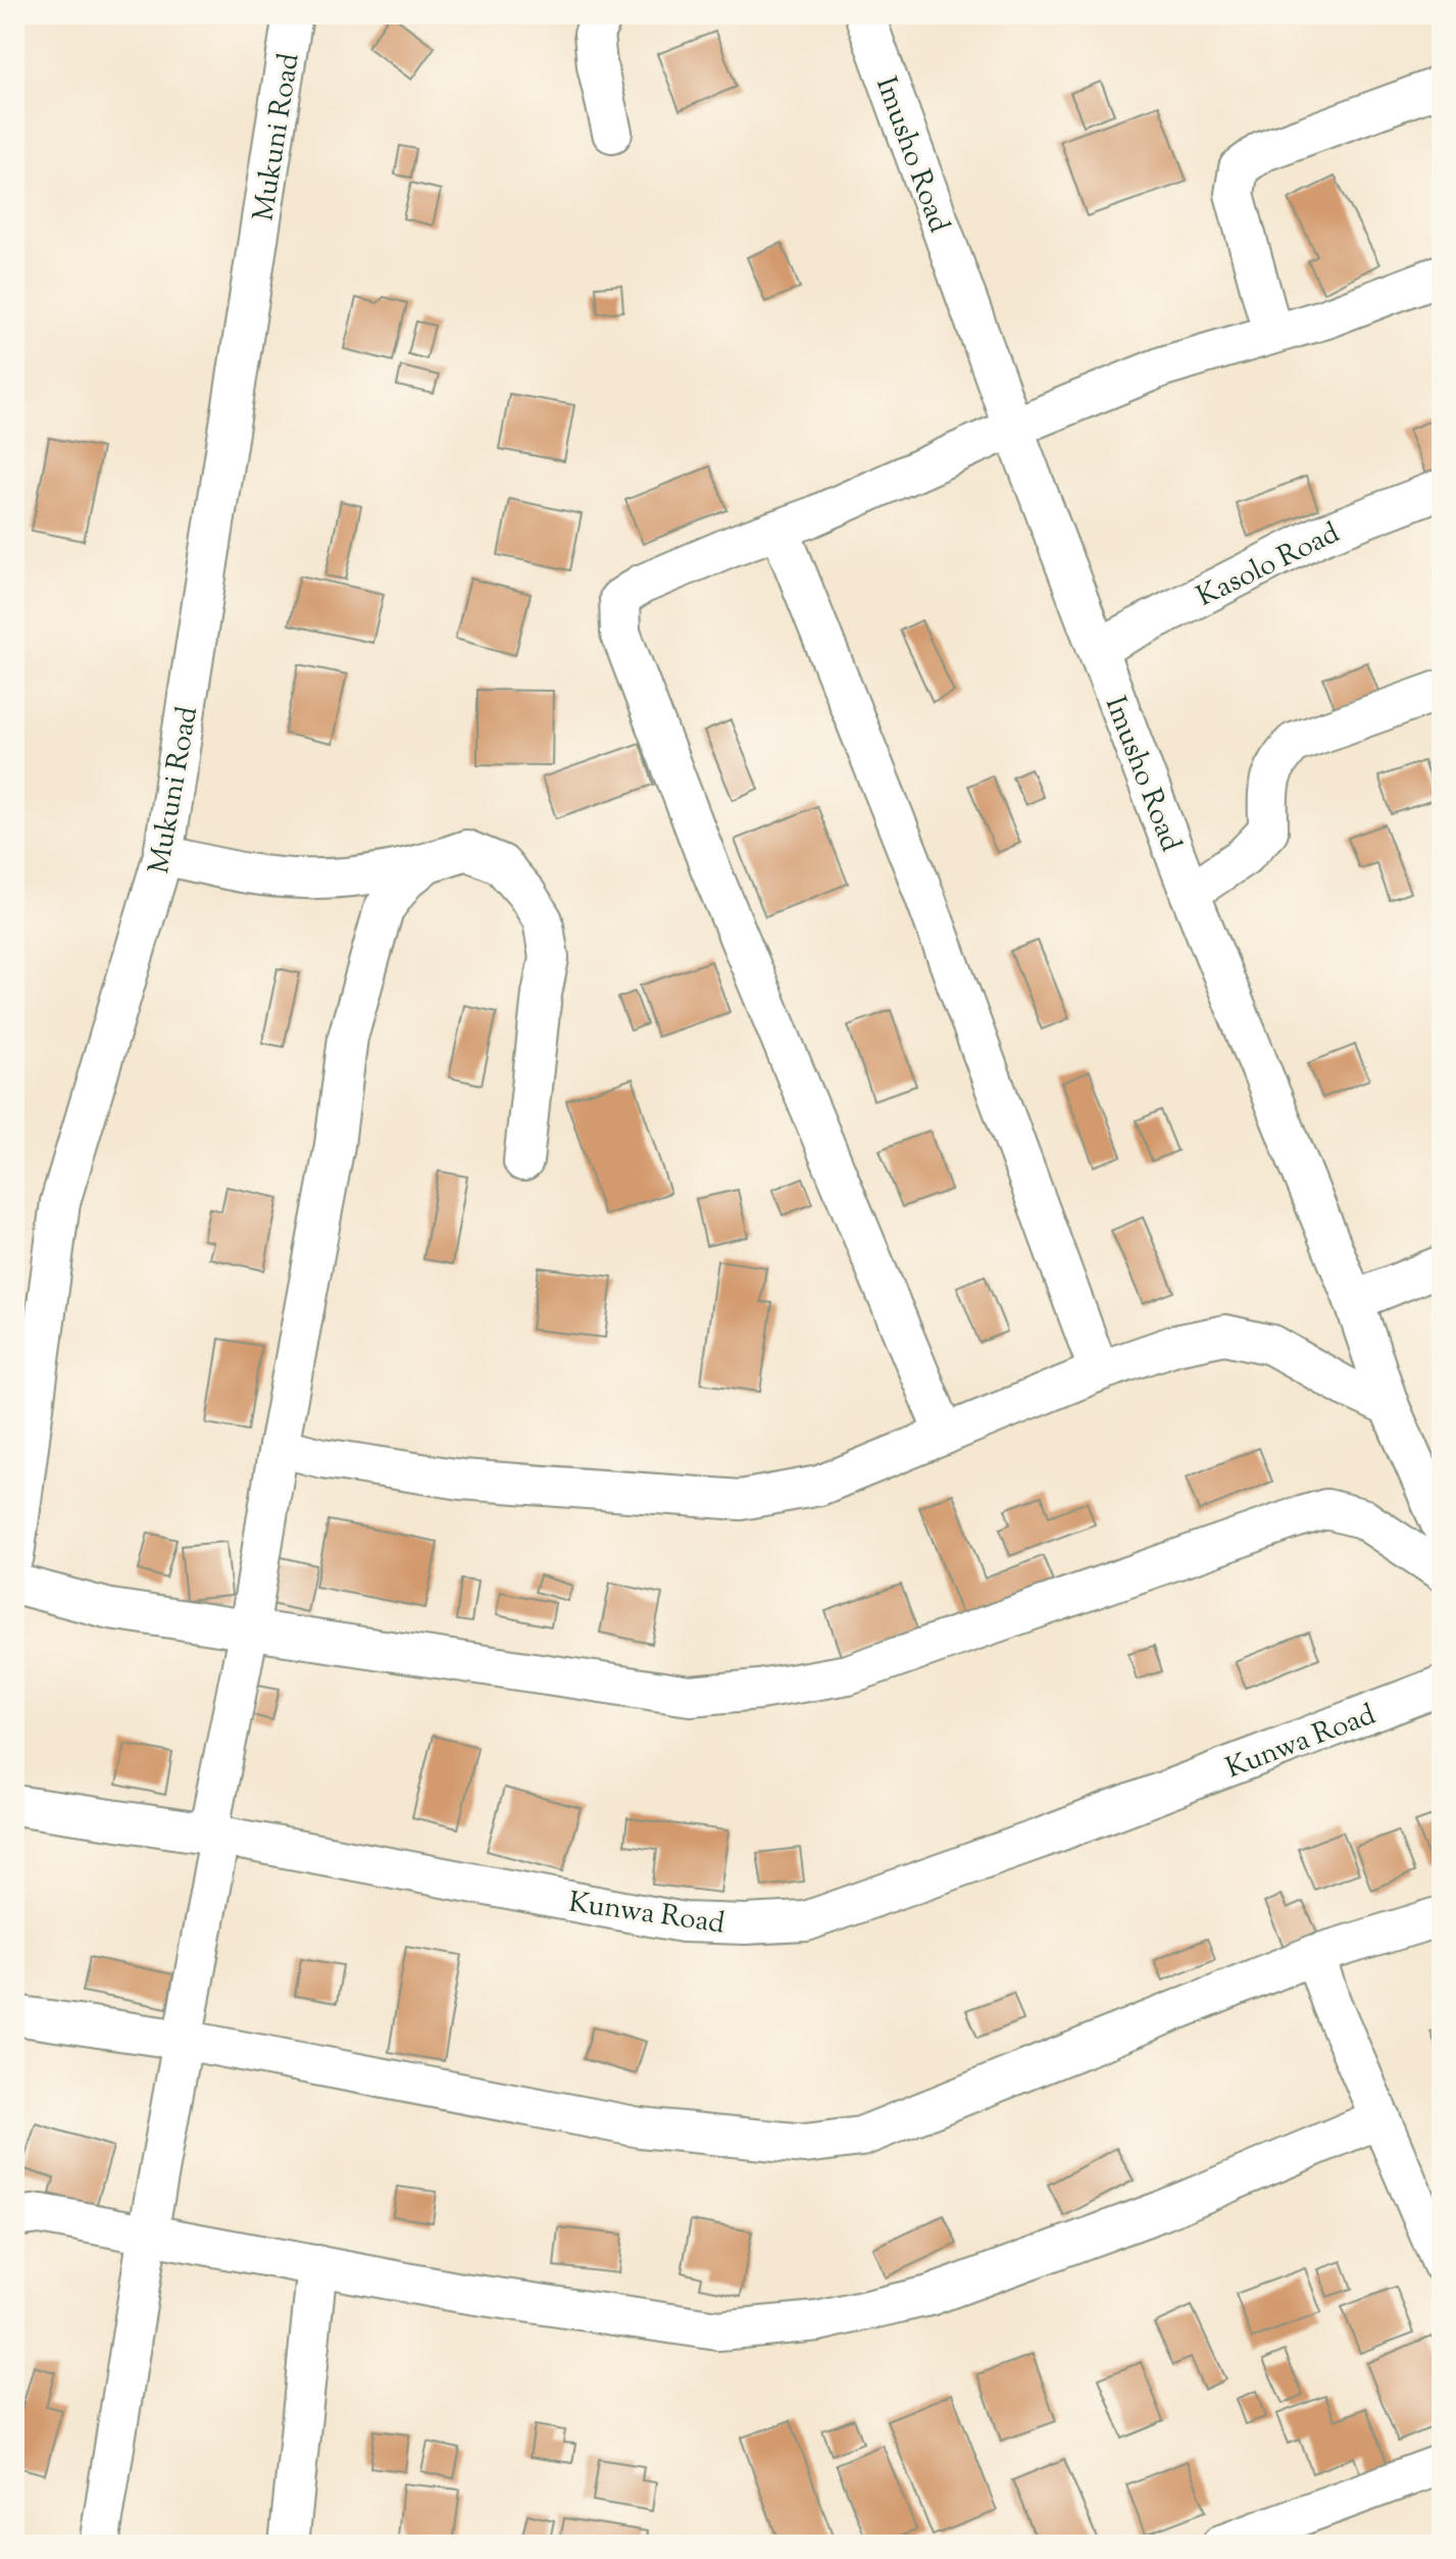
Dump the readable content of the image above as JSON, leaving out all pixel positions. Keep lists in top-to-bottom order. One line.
{"streets":{"street":["Mukuni Road","Imusho Road","Kasolo Road","Kunwa Road"]},"crossings":[["Imusho Road","Kasolo Road"]]}
